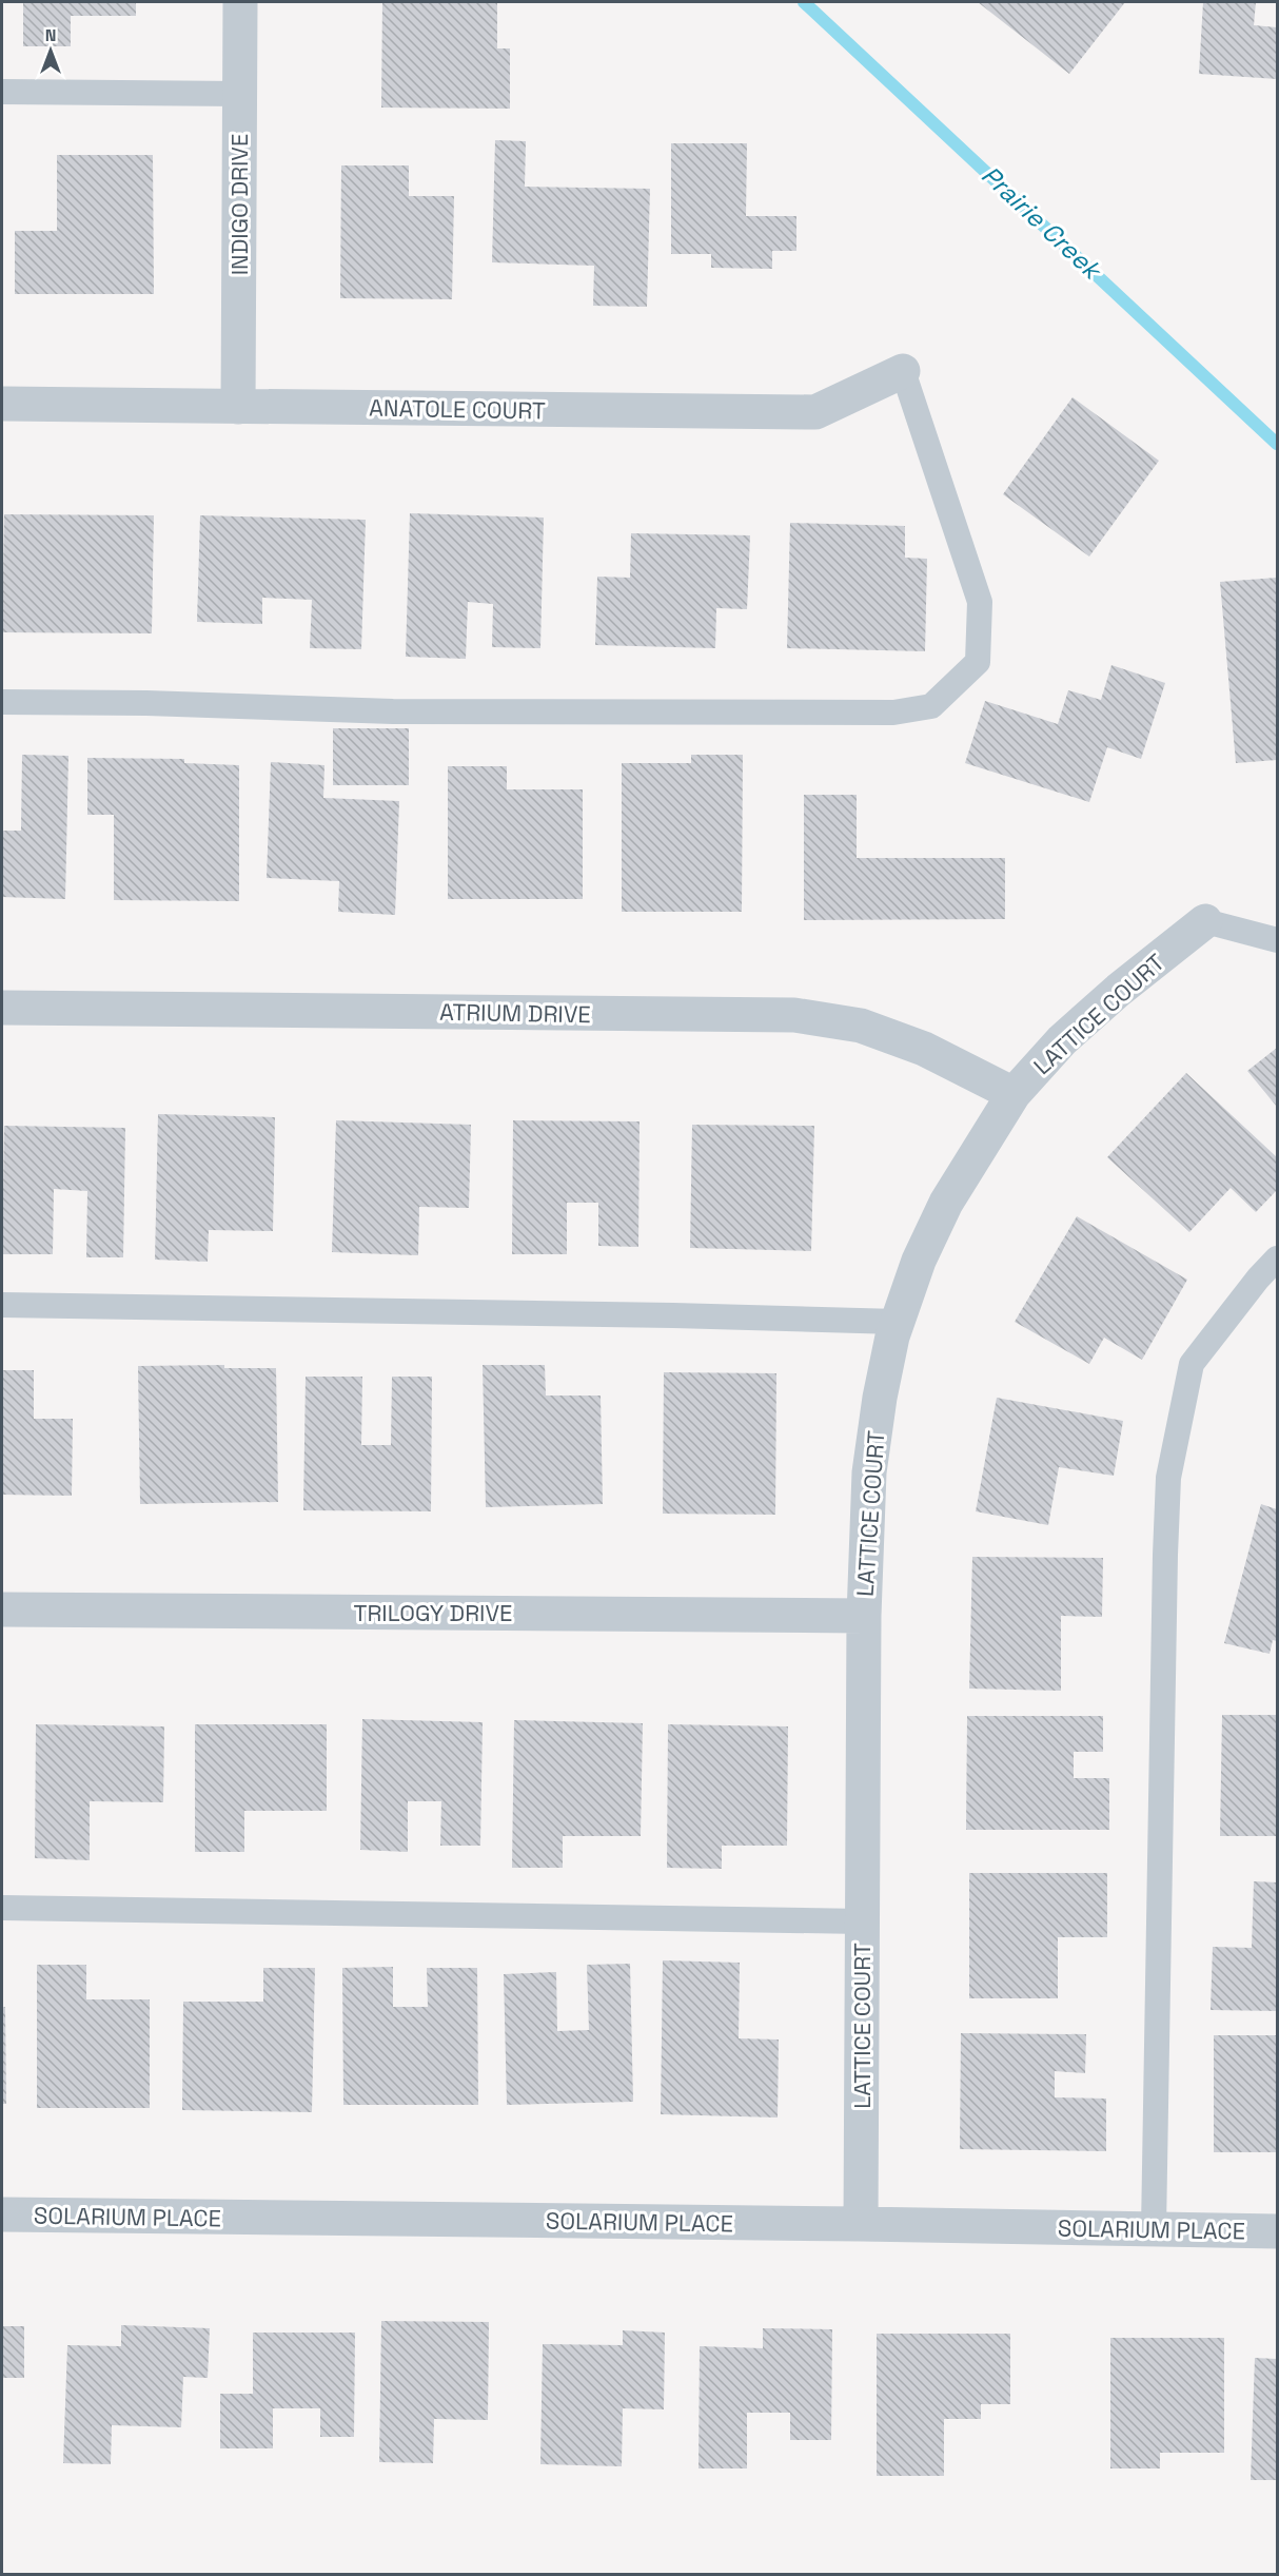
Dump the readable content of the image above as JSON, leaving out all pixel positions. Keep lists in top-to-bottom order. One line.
{"streets":{"street":["INDIGO DRIVE","ANATOLE COURT","ATRIUM DRIVE","LATTICE COURT","TRILOGY DRIVE","SOLARIUM PLACE"]},"crossings":[["INDIGO DRIVE","ANATOLE COURT"],["ATRIUM DRIVE","LATTICE COURT"],["LATTICE COURT","TRILOGY DRIVE"],["LATTICE COURT","SOLARIUM PLACE"]],"water":["Prairie Creek"],"north":"top"}
